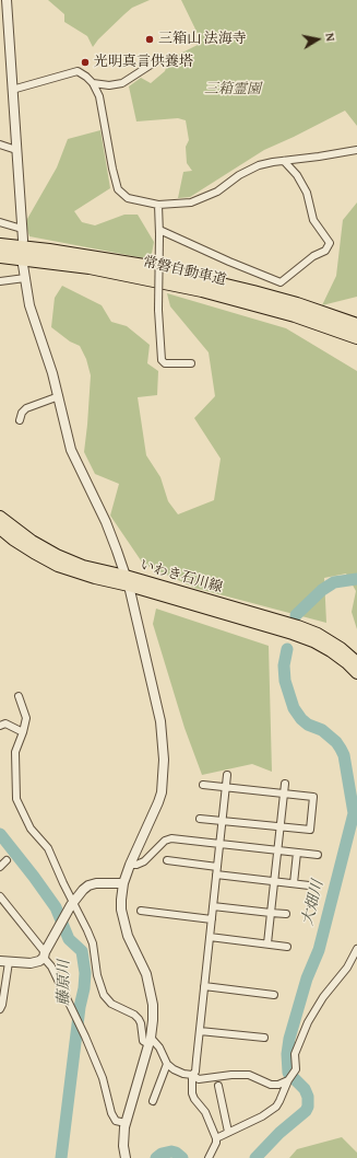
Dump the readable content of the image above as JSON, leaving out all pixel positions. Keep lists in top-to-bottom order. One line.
{"streets":{"highway":["常磐自動車道"],"main road":["いわき石川線"]},"water":["大畑川","藤原川"],"parks":["三箱霊園"],"places":["三箱山 法海寺","光明真言供養塔"],"north":"right"}
